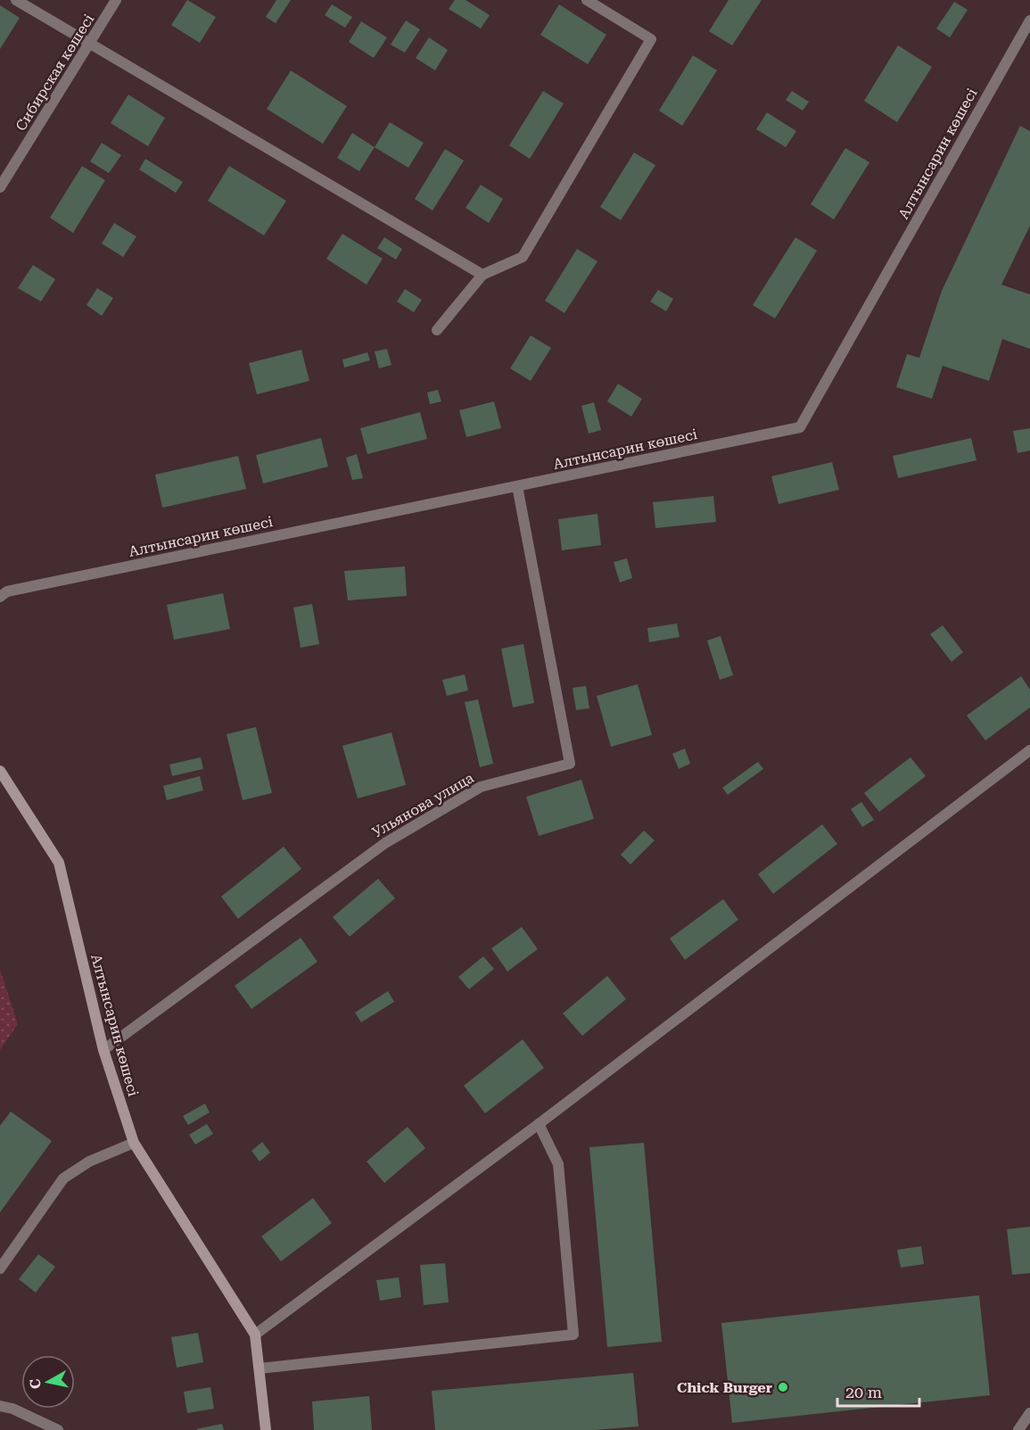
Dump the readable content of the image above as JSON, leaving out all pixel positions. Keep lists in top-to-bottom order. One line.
{"streets":{"street":["Сибирская көшесі","Алтынсарин көшесі","Ульянова улица"]},"crossings":[["Алтынсарин көшесі","Ульянова улица"]],"places":["Chick Burger"],"scale_bar":"20 m","north":"left"}
